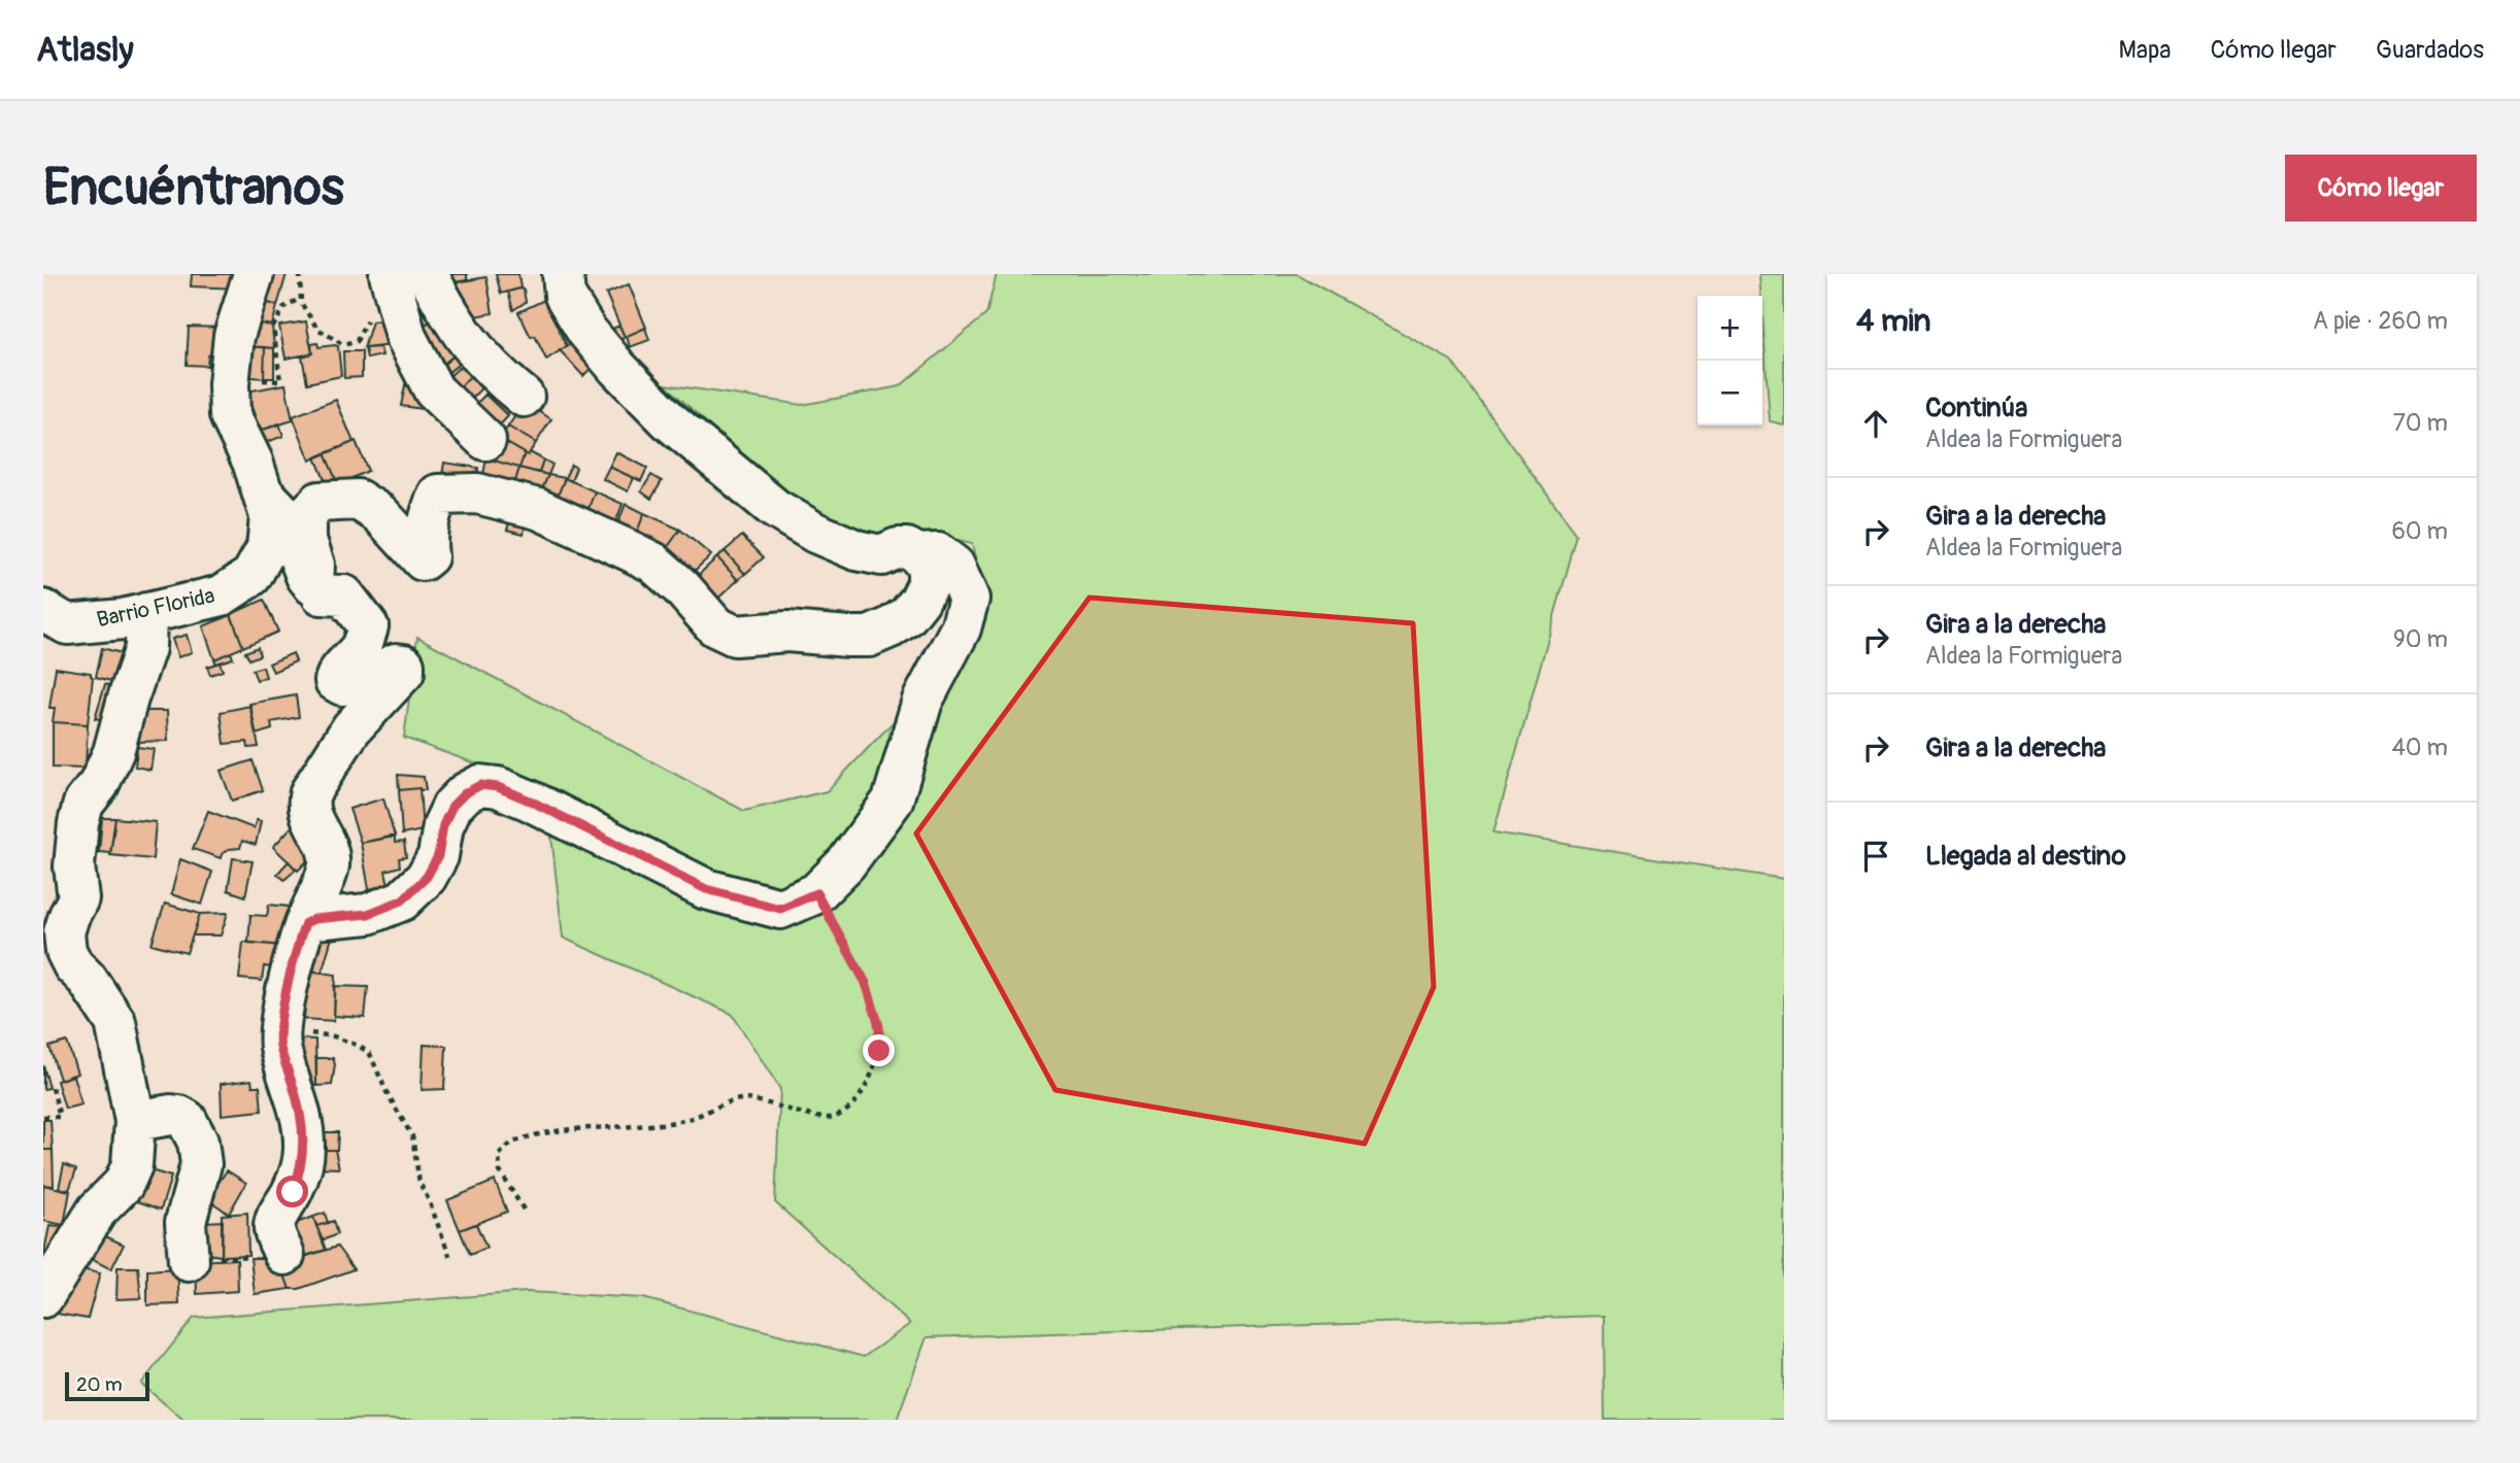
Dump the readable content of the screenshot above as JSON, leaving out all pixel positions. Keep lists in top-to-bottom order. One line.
{"streets":{"street":["Barrio Florida"]},"scale_bar":"20 m","page":{"header":"Atlasly","nav":["Mapa","Cómo llegar","Guardados"],"buttons":"Cómo llegar","title":"Encuéntranos","heading":["4 min","A pie · 260 m"],"map_buttons":["+","−"],"list":[["Continúa","Aldea la Formiguera","70 m"],["Gira a la derecha","Aldea la Formiguera","60 m"],["Gira a la derecha","Aldea la Formiguera","90 m"],["Gira a la derecha","40 m"],"Llegada al destino"],"scale":"20 m"}}
